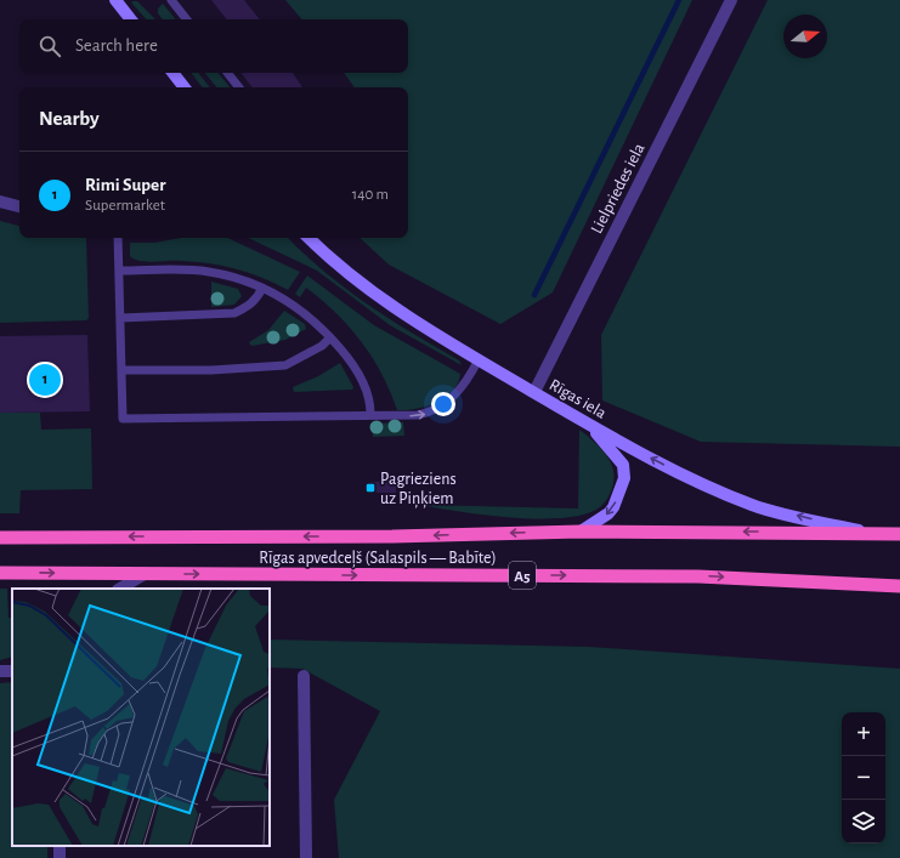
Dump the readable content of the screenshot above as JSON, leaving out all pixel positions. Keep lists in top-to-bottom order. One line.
{"streets":{"highway":["Rīgas apvedceļš (Salaspils — Babīte)","A5"],"main road":["Rīgas iela"],"street":["Lielpriedes iela"]},"crossings":[["Lielpriedes iela","Rīgas iela"],["Rīgas iela","Rīgas apvedceļš (Salaspils — Babīte)"]],"one_way":["Rīgas iela"],"places":{"transit":["Pagrieziens uz Piņķiem"]},"north":"right","page":{"search":"Search here","heading":"Nearby","list":[{"mark":"1","name":"Rimi Super","note":"Supermarket","value":"140 m"}],"pins":"1","map_buttons":["+","−"]}}
